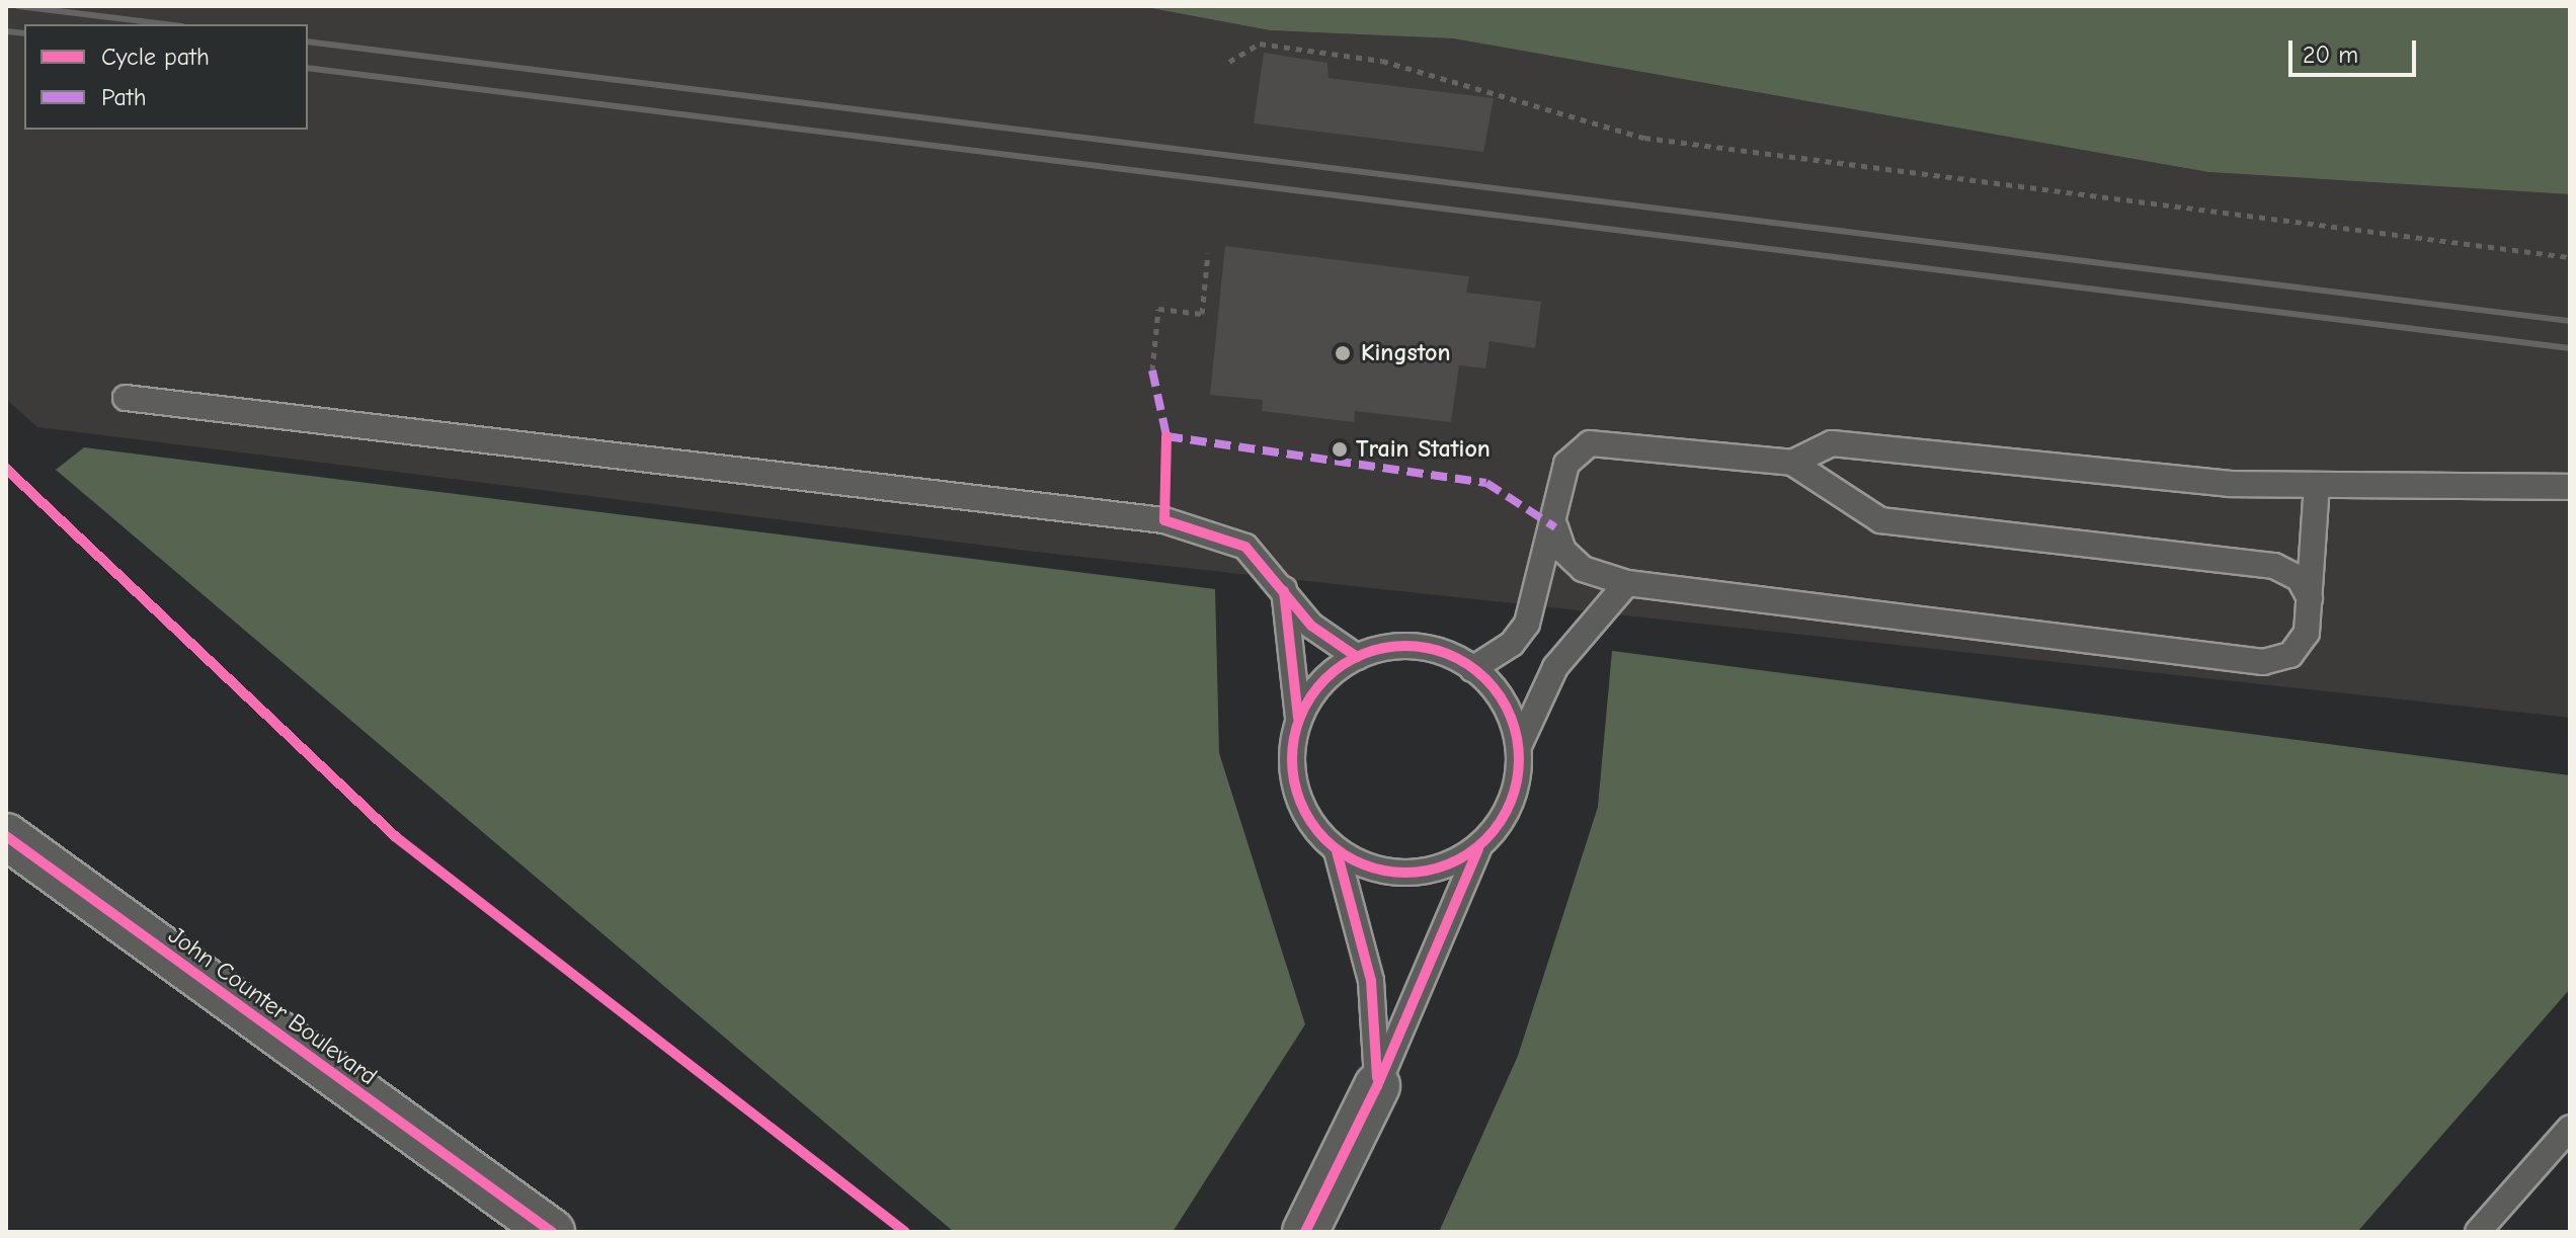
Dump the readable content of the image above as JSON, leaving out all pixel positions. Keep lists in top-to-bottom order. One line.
{"streets":{"main road":["John Counter Boulevard"]},"places":["Kingston","Train Station"],"legend":["Cycle path","Path"],"scale_bar":"20 m"}
